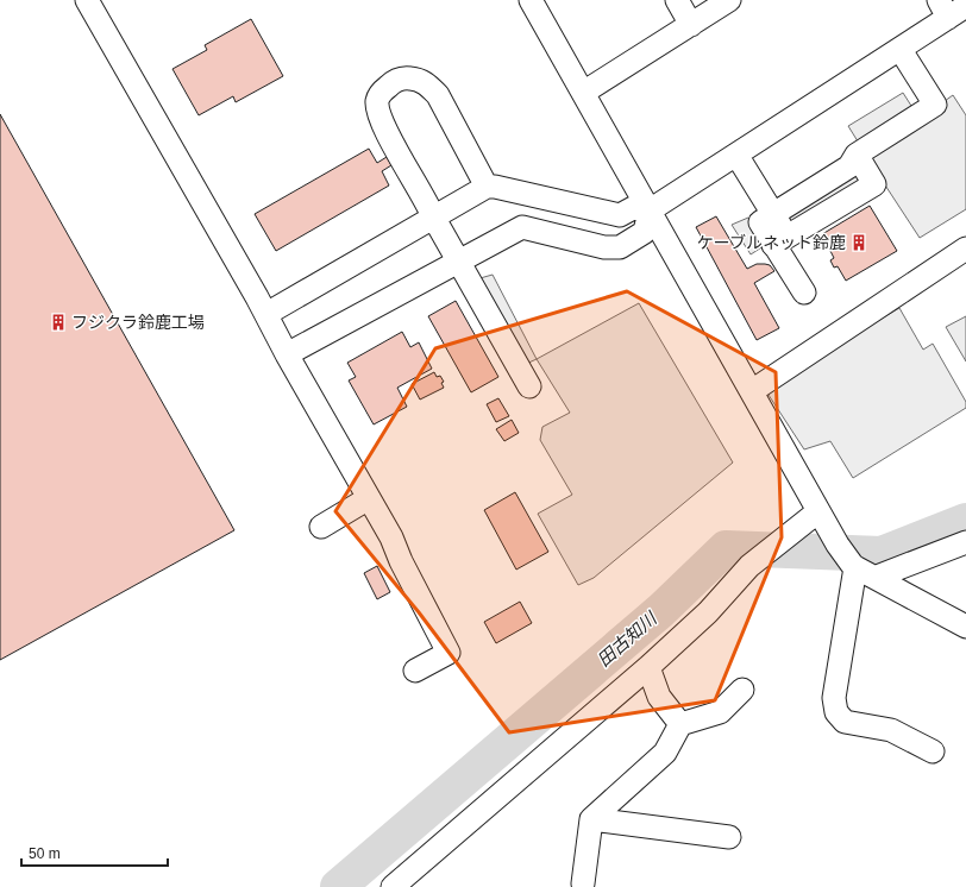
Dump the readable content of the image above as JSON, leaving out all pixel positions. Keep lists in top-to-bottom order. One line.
{"water":["田古知川"],"places":{"building":["ケーブルネット鈴鹿","フジクラ鈴鹿工場"]},"scale_bar":"50 m"}
